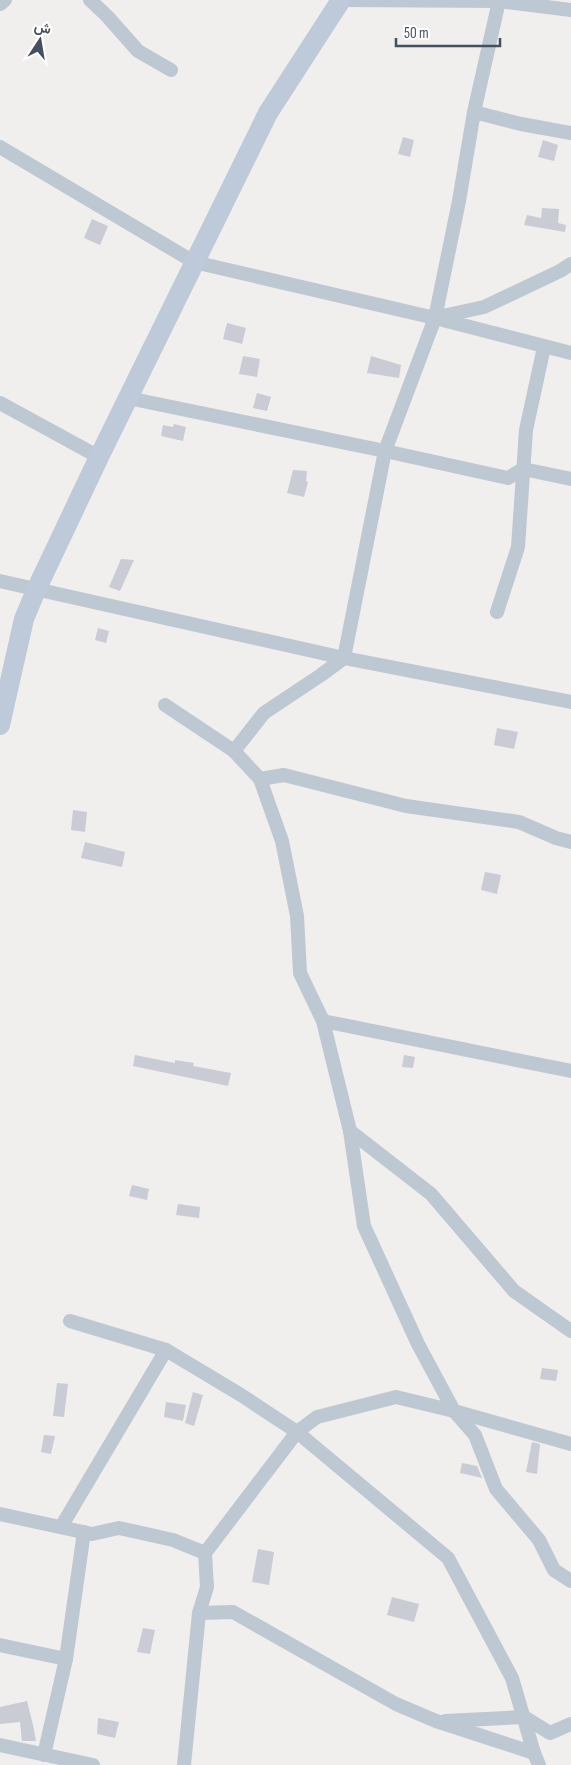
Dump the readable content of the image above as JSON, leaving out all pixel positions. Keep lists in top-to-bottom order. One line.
{"scale_bar":"50 m","north":"top"}
